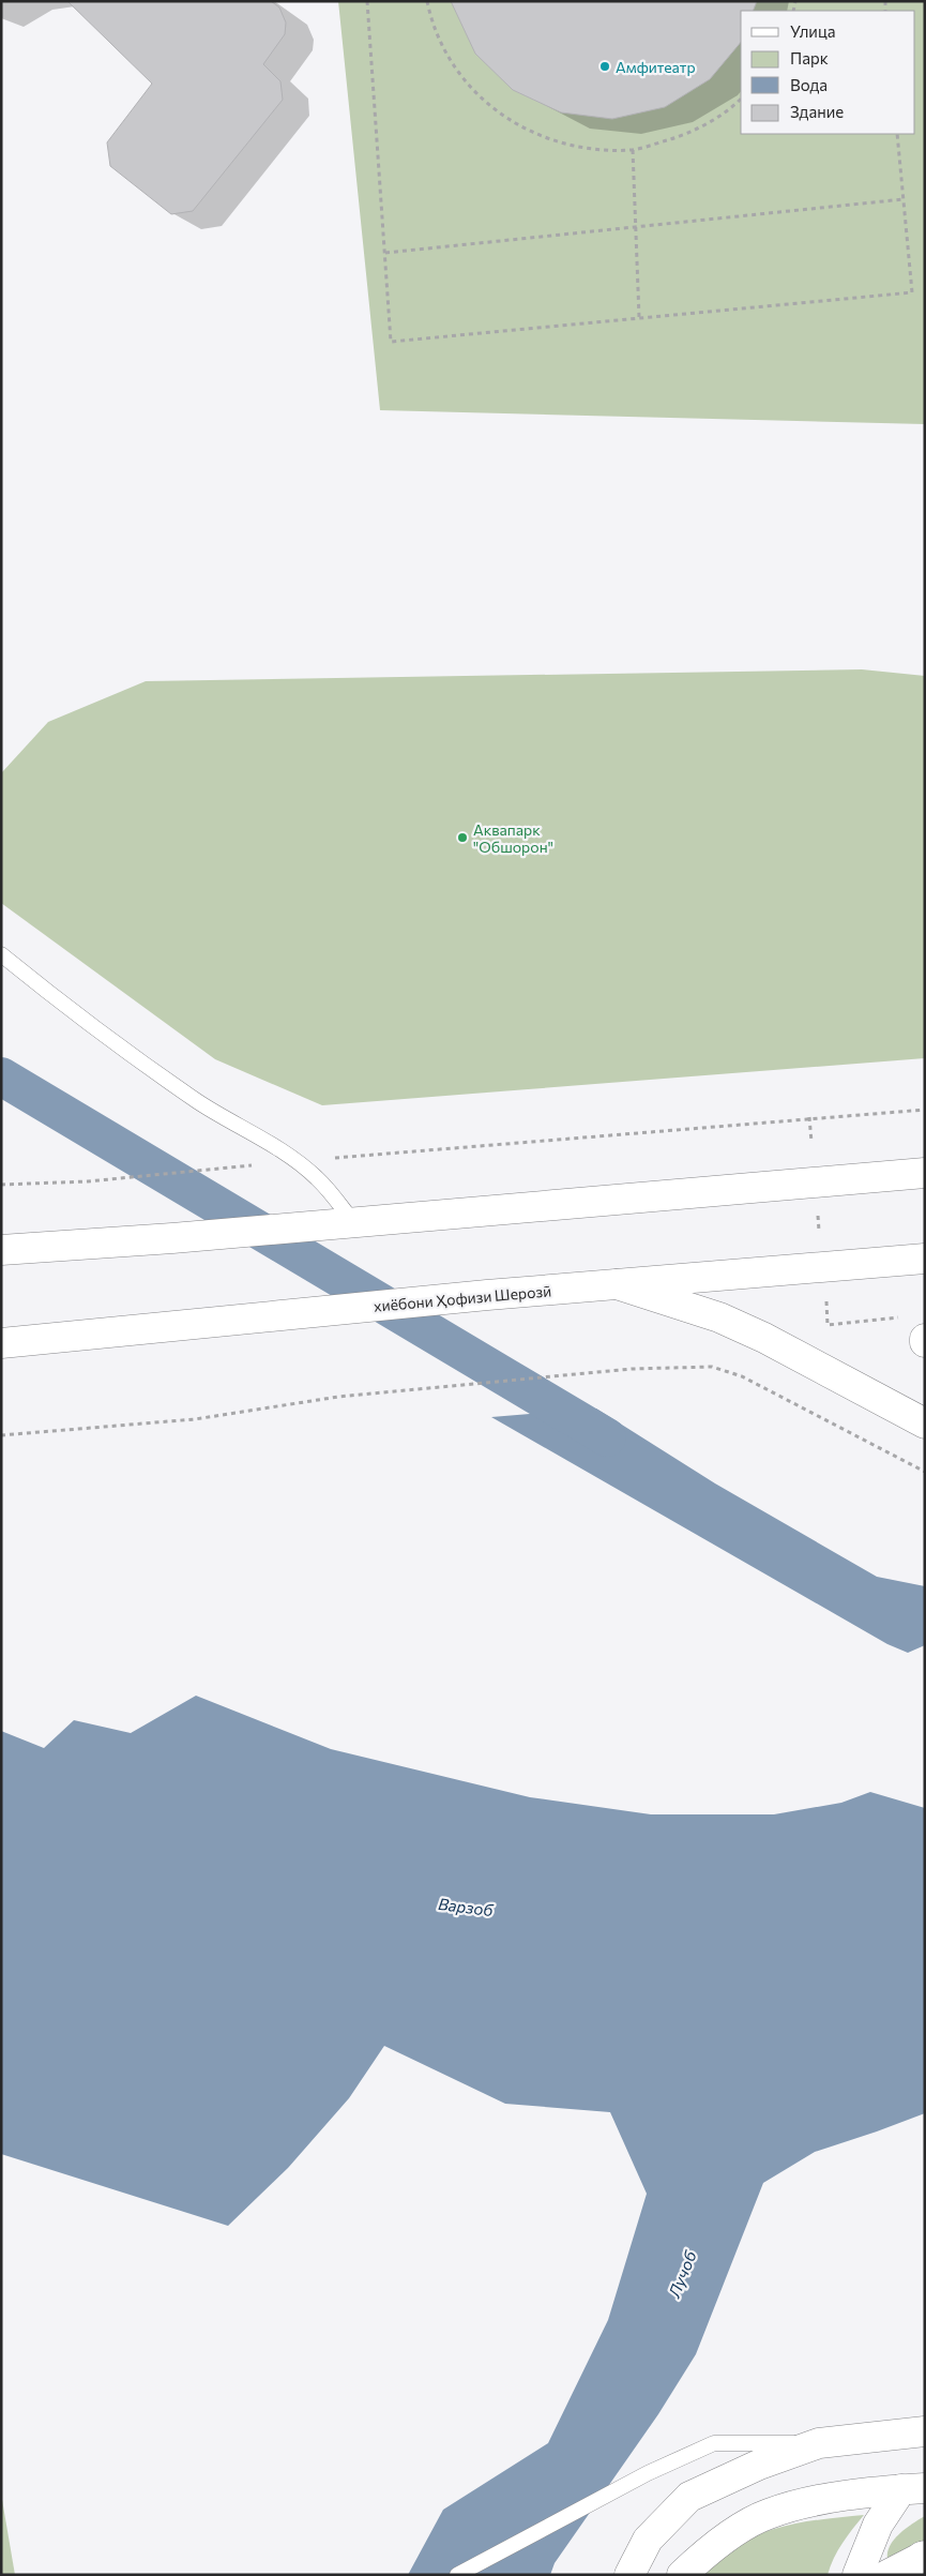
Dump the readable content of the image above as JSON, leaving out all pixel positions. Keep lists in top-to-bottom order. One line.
{"streets":{"main road":["хиёбони Ҳофизи Шерозӣ"]},"water":["Варзоб","Лучоб"],"places":["Aмфитеатр","Аквапарк \"Обшорон\""],"legend":["Улица","Парк","Вода","Здание"]}
